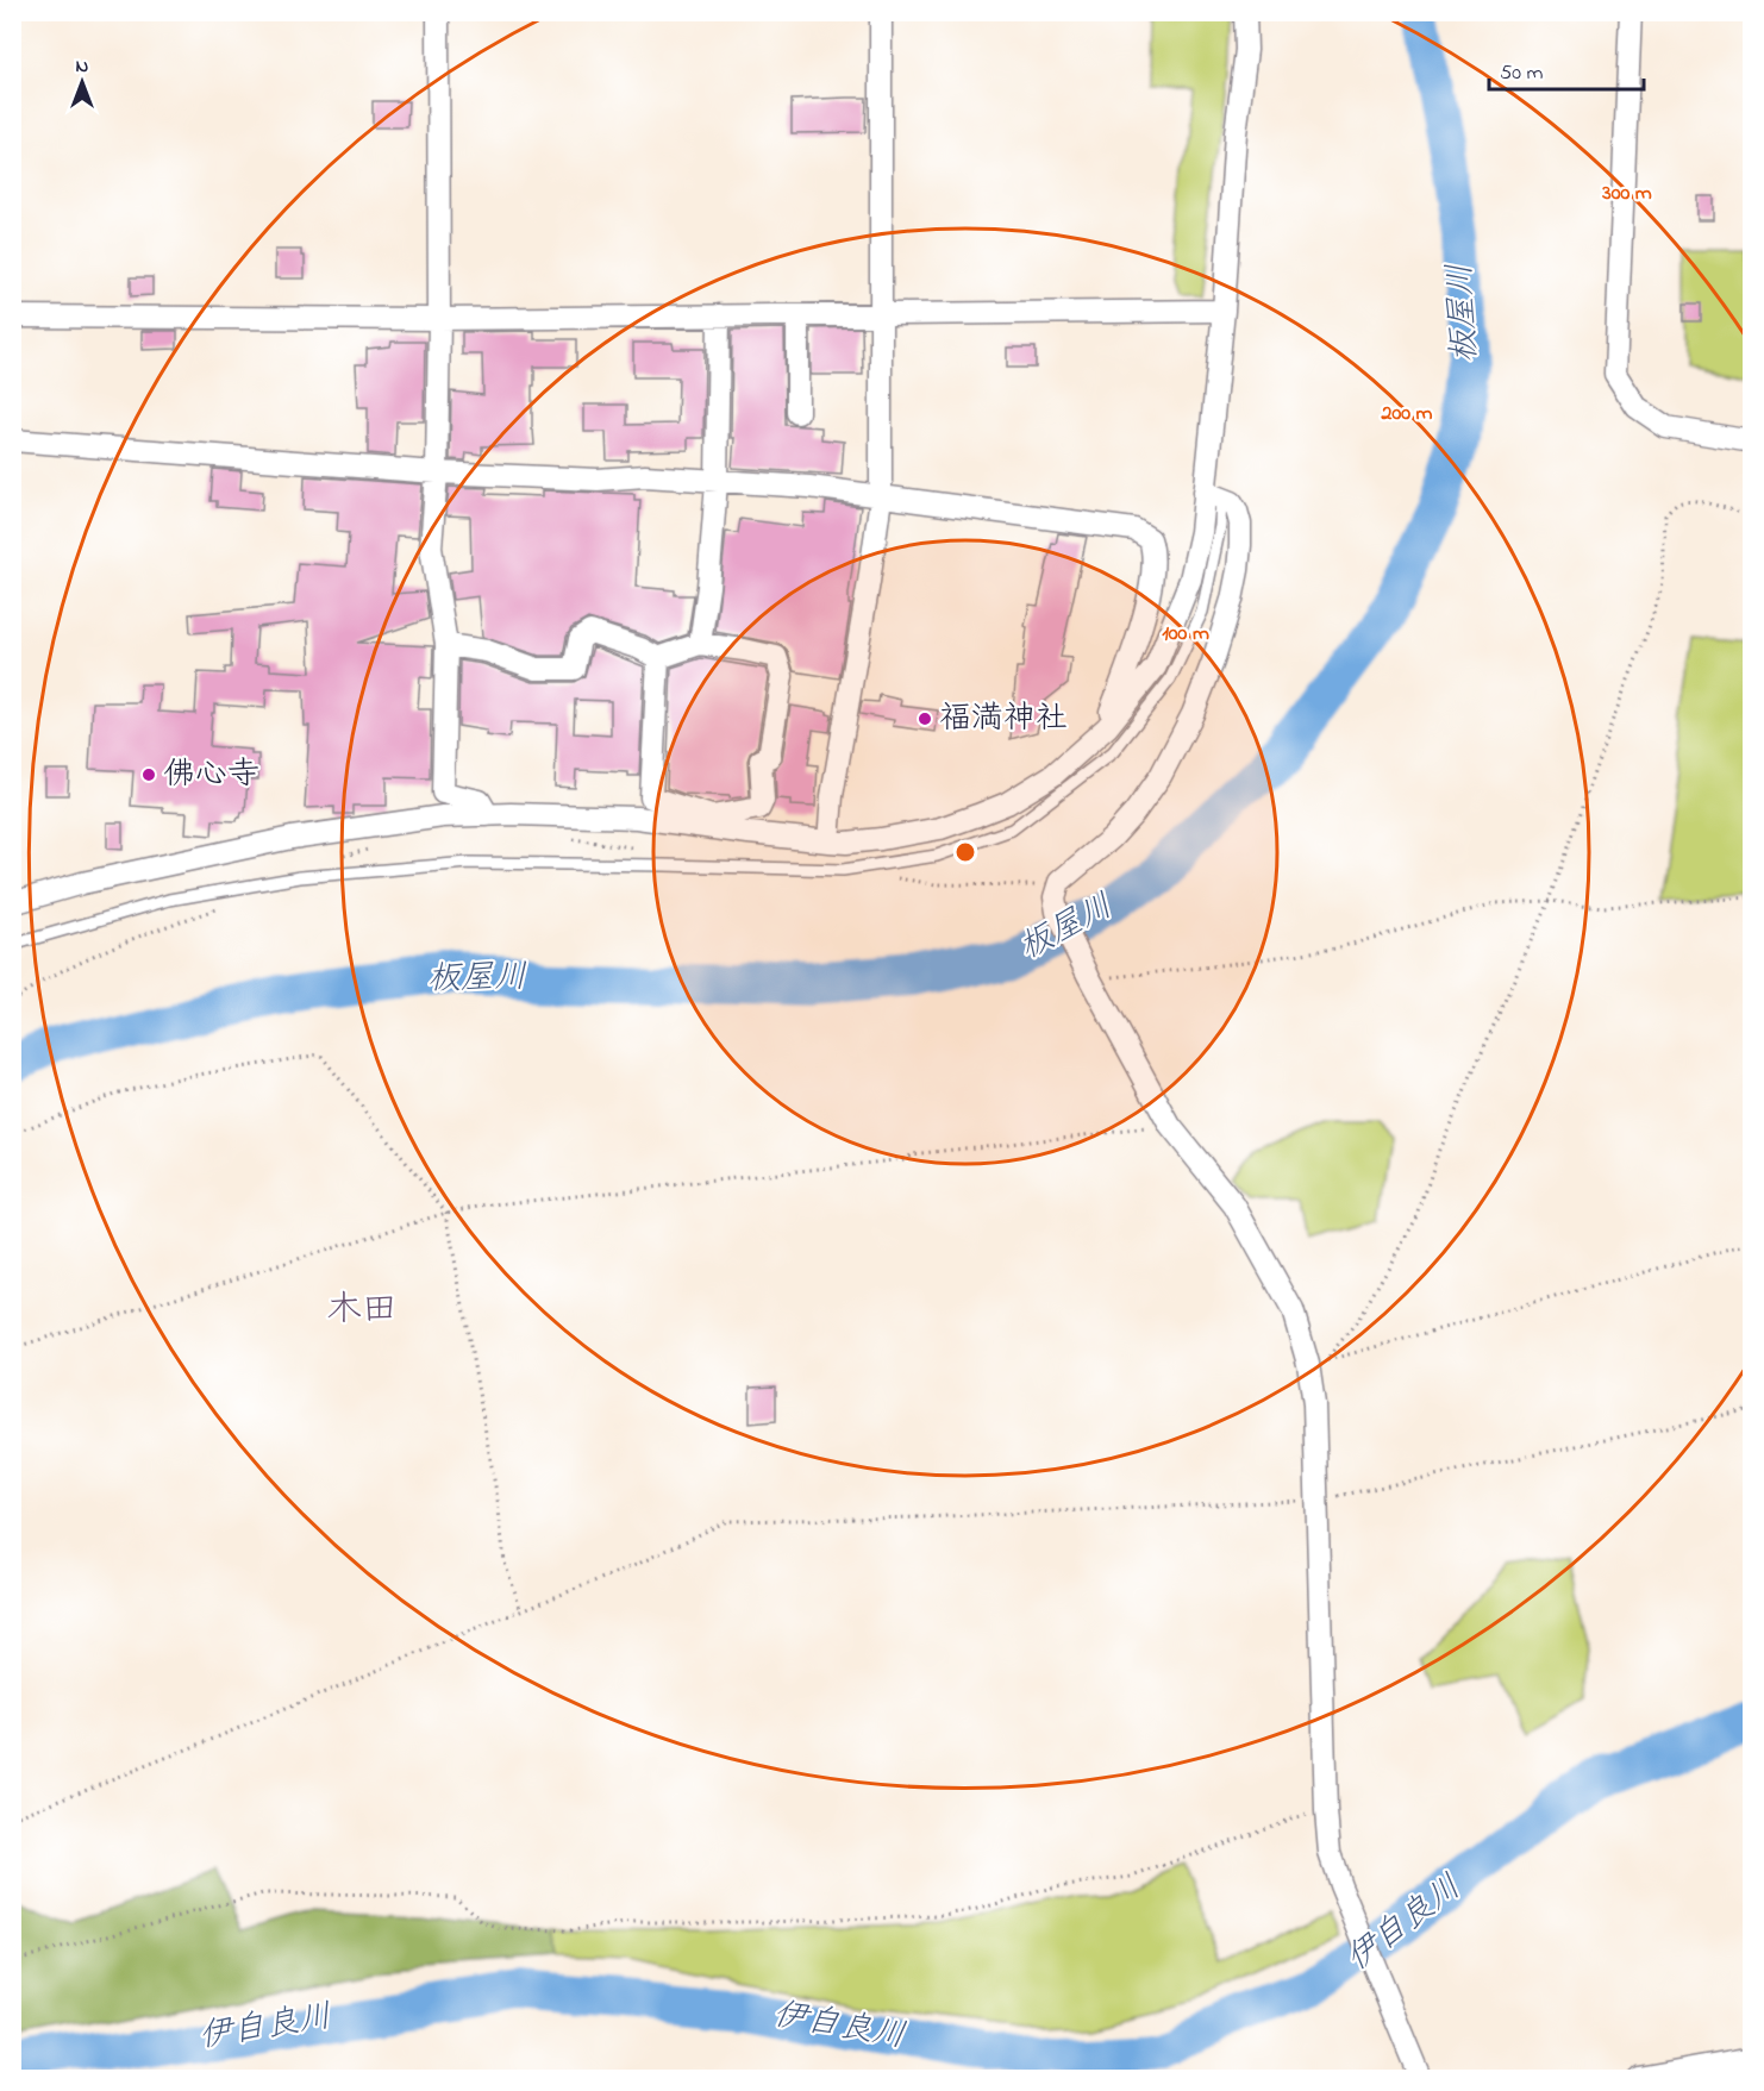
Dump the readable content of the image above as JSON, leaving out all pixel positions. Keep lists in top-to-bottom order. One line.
{"districts":["木田"],"water":["板屋川","伊自良川"],"places":["福満神社","佛心寺"],"scale_bar":"50 m","north":"top","rings":["300 m","200 m","100 m"]}
